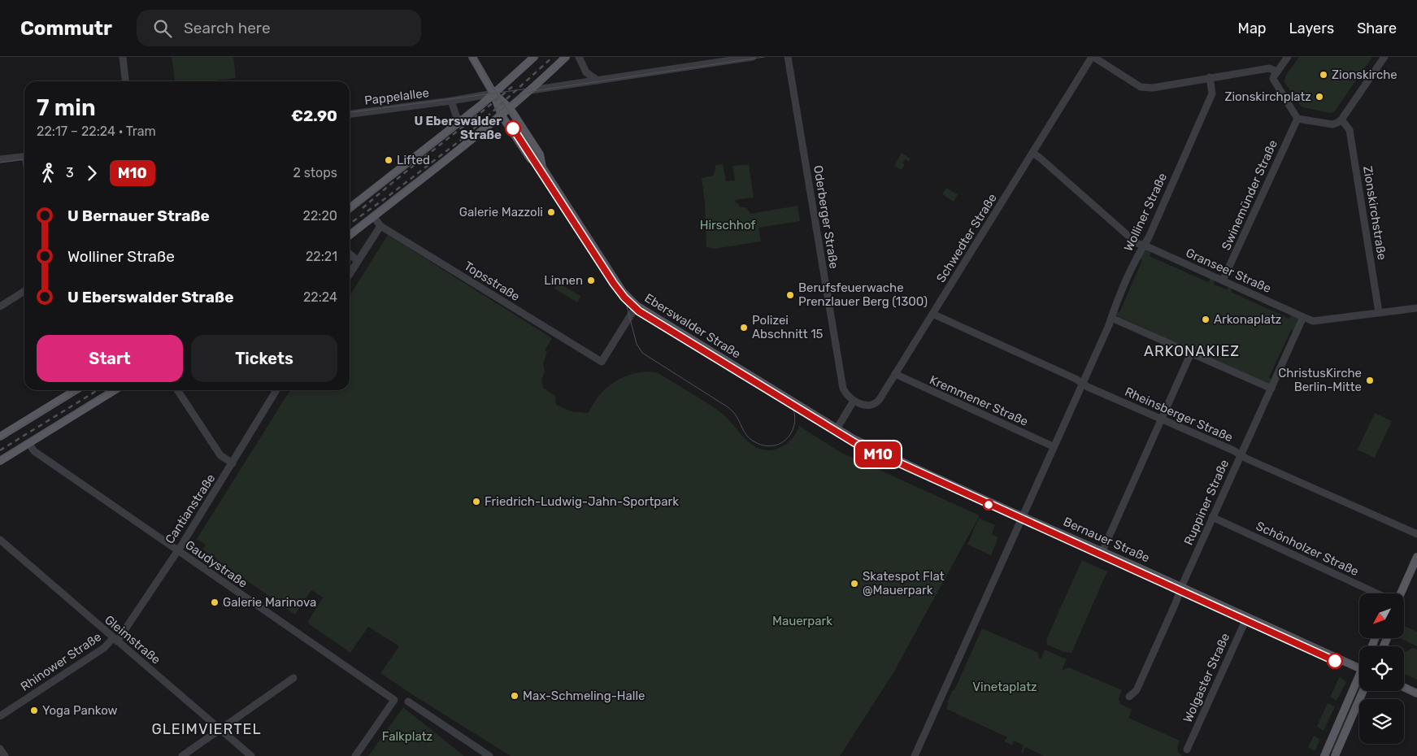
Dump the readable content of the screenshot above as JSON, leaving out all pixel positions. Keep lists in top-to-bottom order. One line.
{"streets":{"main road":["Eberswalder Straße","Bernauer Straße"],"street":["Pappelallee","Swinemünder Straße","Wolliner Straße","Zionskirchstraße","Oderberger Straße","Schwedter Straße","Granseer Straße","Topsstraße","Kremmener Straße","Rheinsberger Straße","Ruppiner Straße","Cantianstraße","Schönholzer Straße","Gaudystraße","Gleimstraße","Rhinower Straße","Wolgaster Straße"]},"crossings":[["Pappelallee","Eberswalder Straße"],["Swinemünder Straße","Granseer Straße"],["Wolliner Straße","Granseer Straße"],["Wolliner Straße","Kremmener Straße"],["Wolliner Straße","Rheinsberger Straße"],["Wolliner Straße","Bernauer Straße"],["Zionskirchstraße","Granseer Straße"],["Oderberger Straße","Schwedter Straße"],["Schwedter Straße","Granseer Straße"],["Schwedter Straße","Kremmener Straße"],["Schwedter Straße","Rheinsberger Straße"],["Granseer Straße","Ruppiner Straße"],["Topsstraße","Eberswalder Straße"],["Eberswalder Straße","Bernauer Straße"],["Rheinsberger Straße","Ruppiner Straße"],["Ruppiner Straße","Bernauer Straße"],["Ruppiner Straße","Schönholzer Straße"],["Cantianstraße","Gaudystraße"],["Cantianstraße","Gleimstraße"],["Cantianstraße","Rhinower Straße"],["Bernauer Straße","Wolgaster Straße"],["Gleimstraße","Rhinower Straße"]],"districts":["ARKONAKIEZ","GLEIMVIERTEL"],"parks":["Hirschhof","Mauerpark","Vinetaplatz","Falkplatz"],"places":["Zionskirche","Zionskirchplatz","U Eberswalder Straße","Lifted","Galerie Mazzoli","Linnen","Berufsfeuerwache Prenzlauer Berg (1300)","Arkonaplatz","Polizei Abschnitt 15","ChristusKirche Berlin-Mitte","Friedrich-Ludwig-Jahn-Sportpark","Skatespot Flat @Mauerpark","Galerie Marinova","Max-Schmeling-Halle","Yoga Pankow"],"lines":["tram line M10"],"north":"bottom left","page":{"header":"Commutr","search":"Search here","nav":["Map","Layers","Share"],"on_map":"M10","heading":["7 min","22:17 – 22:24 · Tram","€2.90"],"legs":["3","M10","2 stops"],"list":[{"name":"U Bernauer Straße","value":"22:20"},{"name":"Wolliner Straße","value":"22:21"},{"name":"U Eberswalder Straße","value":"22:24"}],"buttons":["Start","Tickets"]}}
